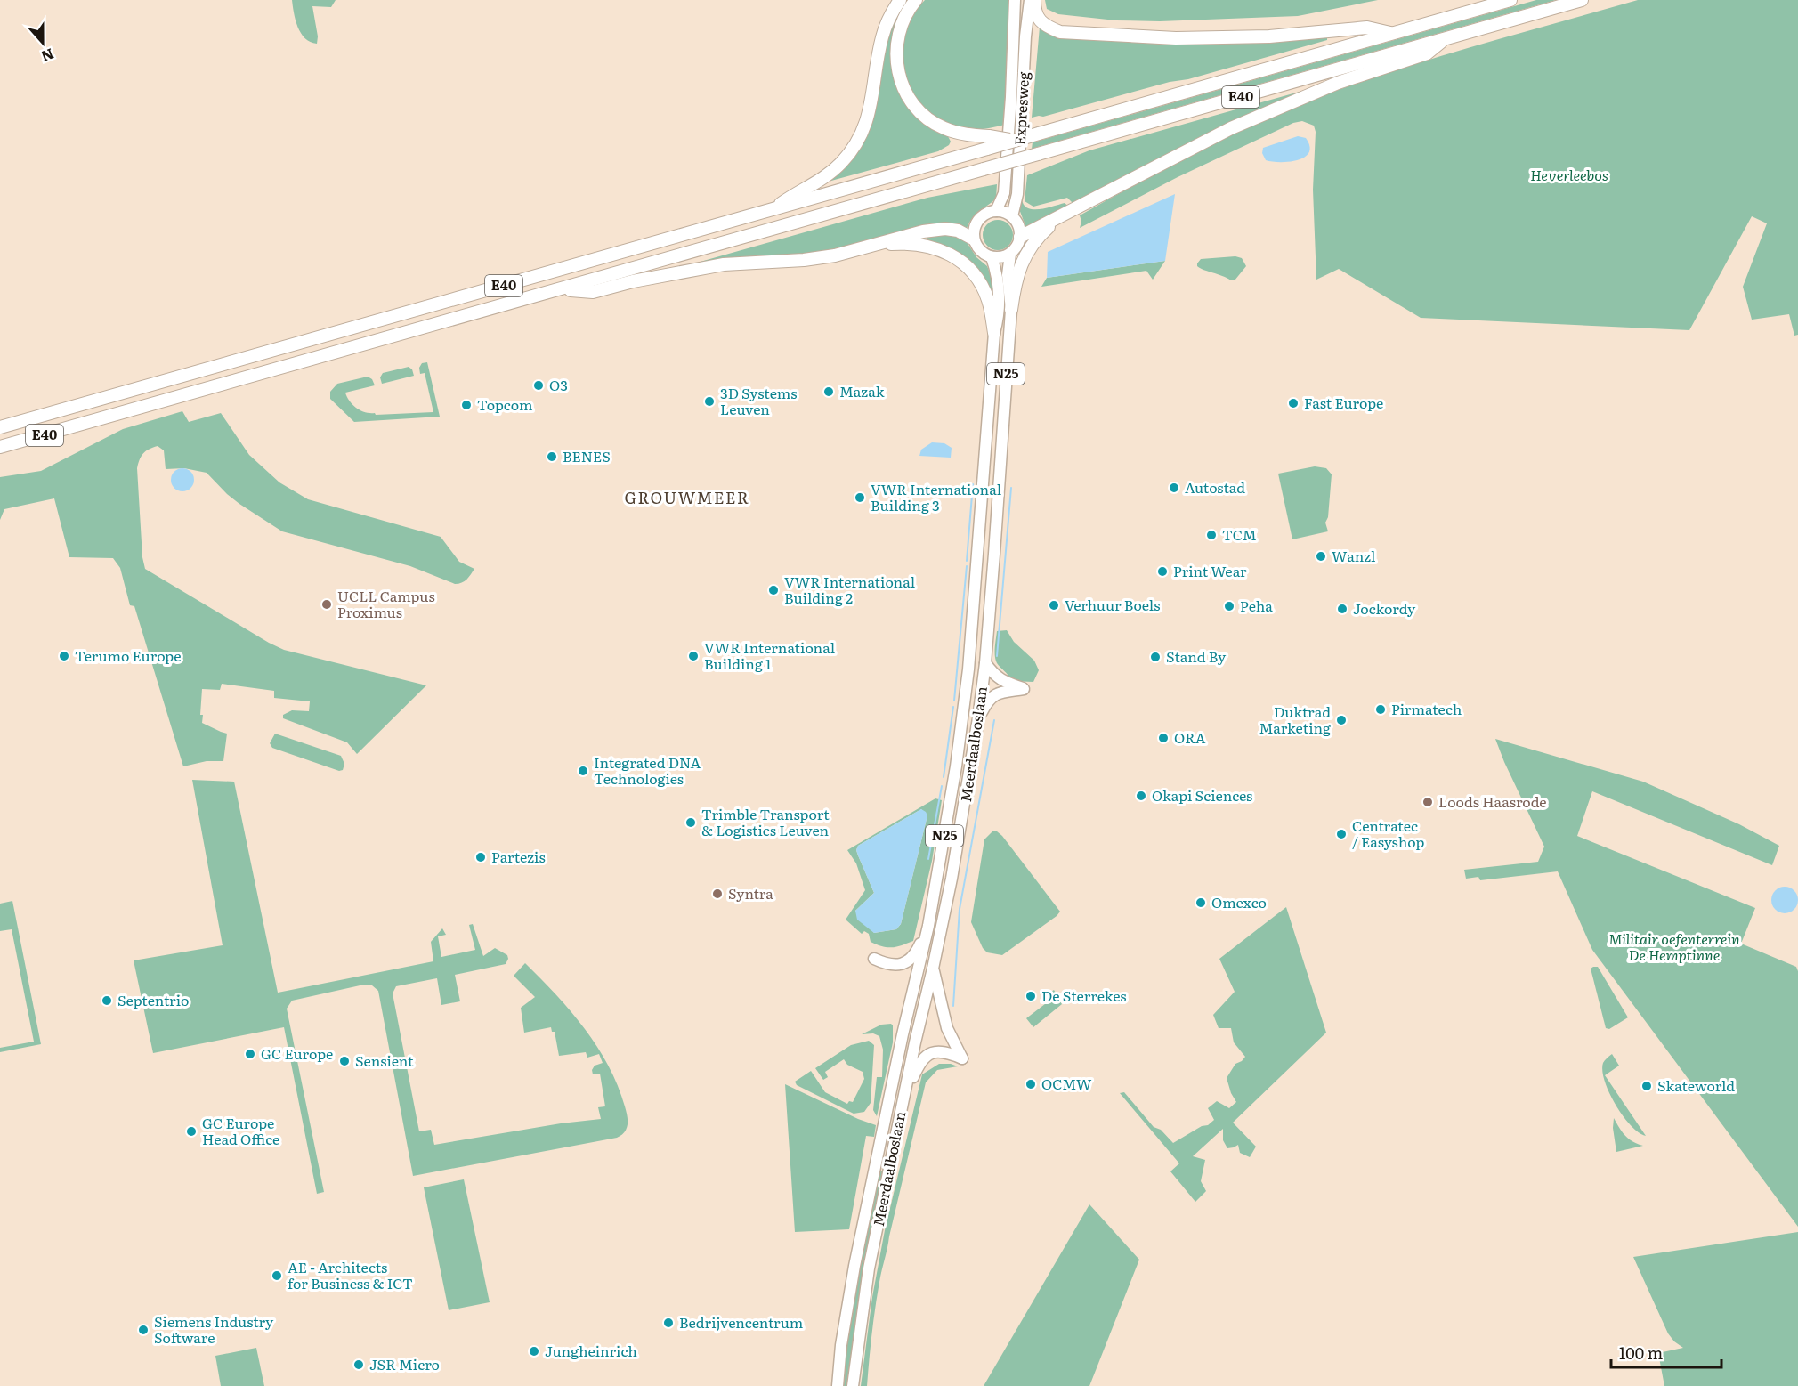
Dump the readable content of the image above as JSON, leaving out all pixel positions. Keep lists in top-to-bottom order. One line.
{"streets":{"highway":["E40","Expresweg","N25","Meerdaalboslaan"]},"crossings":[["Expresweg","Meerdaalboslaan"]],"districts":["GROUWMEER"],"parks":["Heverleebos","Militair oefenterrein De Hemptinne"],"places":["O3","Mazak","3D Systems Leuven","Fast Europe","Topcom","BENES","Autostad","VWR International Building 3","TCM","Wanzl","Print Wear","VWR International Building 2","UCLL Campus Proximus","Verhuur Boels","Peha","Jockordy","Terumo Europe","VWR International Building 1","Stand By","Pirmatech","Duktrad Marketing","ORA","Integrated DNA Technologies","Okapi Sciences","Loods Haasrode","Trimble Transport & Logistics Leuven","Centratec / Easyshop","Partezis","Syntra","Omexco","De Sterrekes","Septentrio","GC Europe","Sensient","OCMW","Skateworld","GC Europe Head Office","AE - Architects for Business & ICT","Bedrijvencentrum","Siemens Industry Software","Jungheinrich","JSR Micro"],"scale_bar":"100 m","north":"bottom"}
